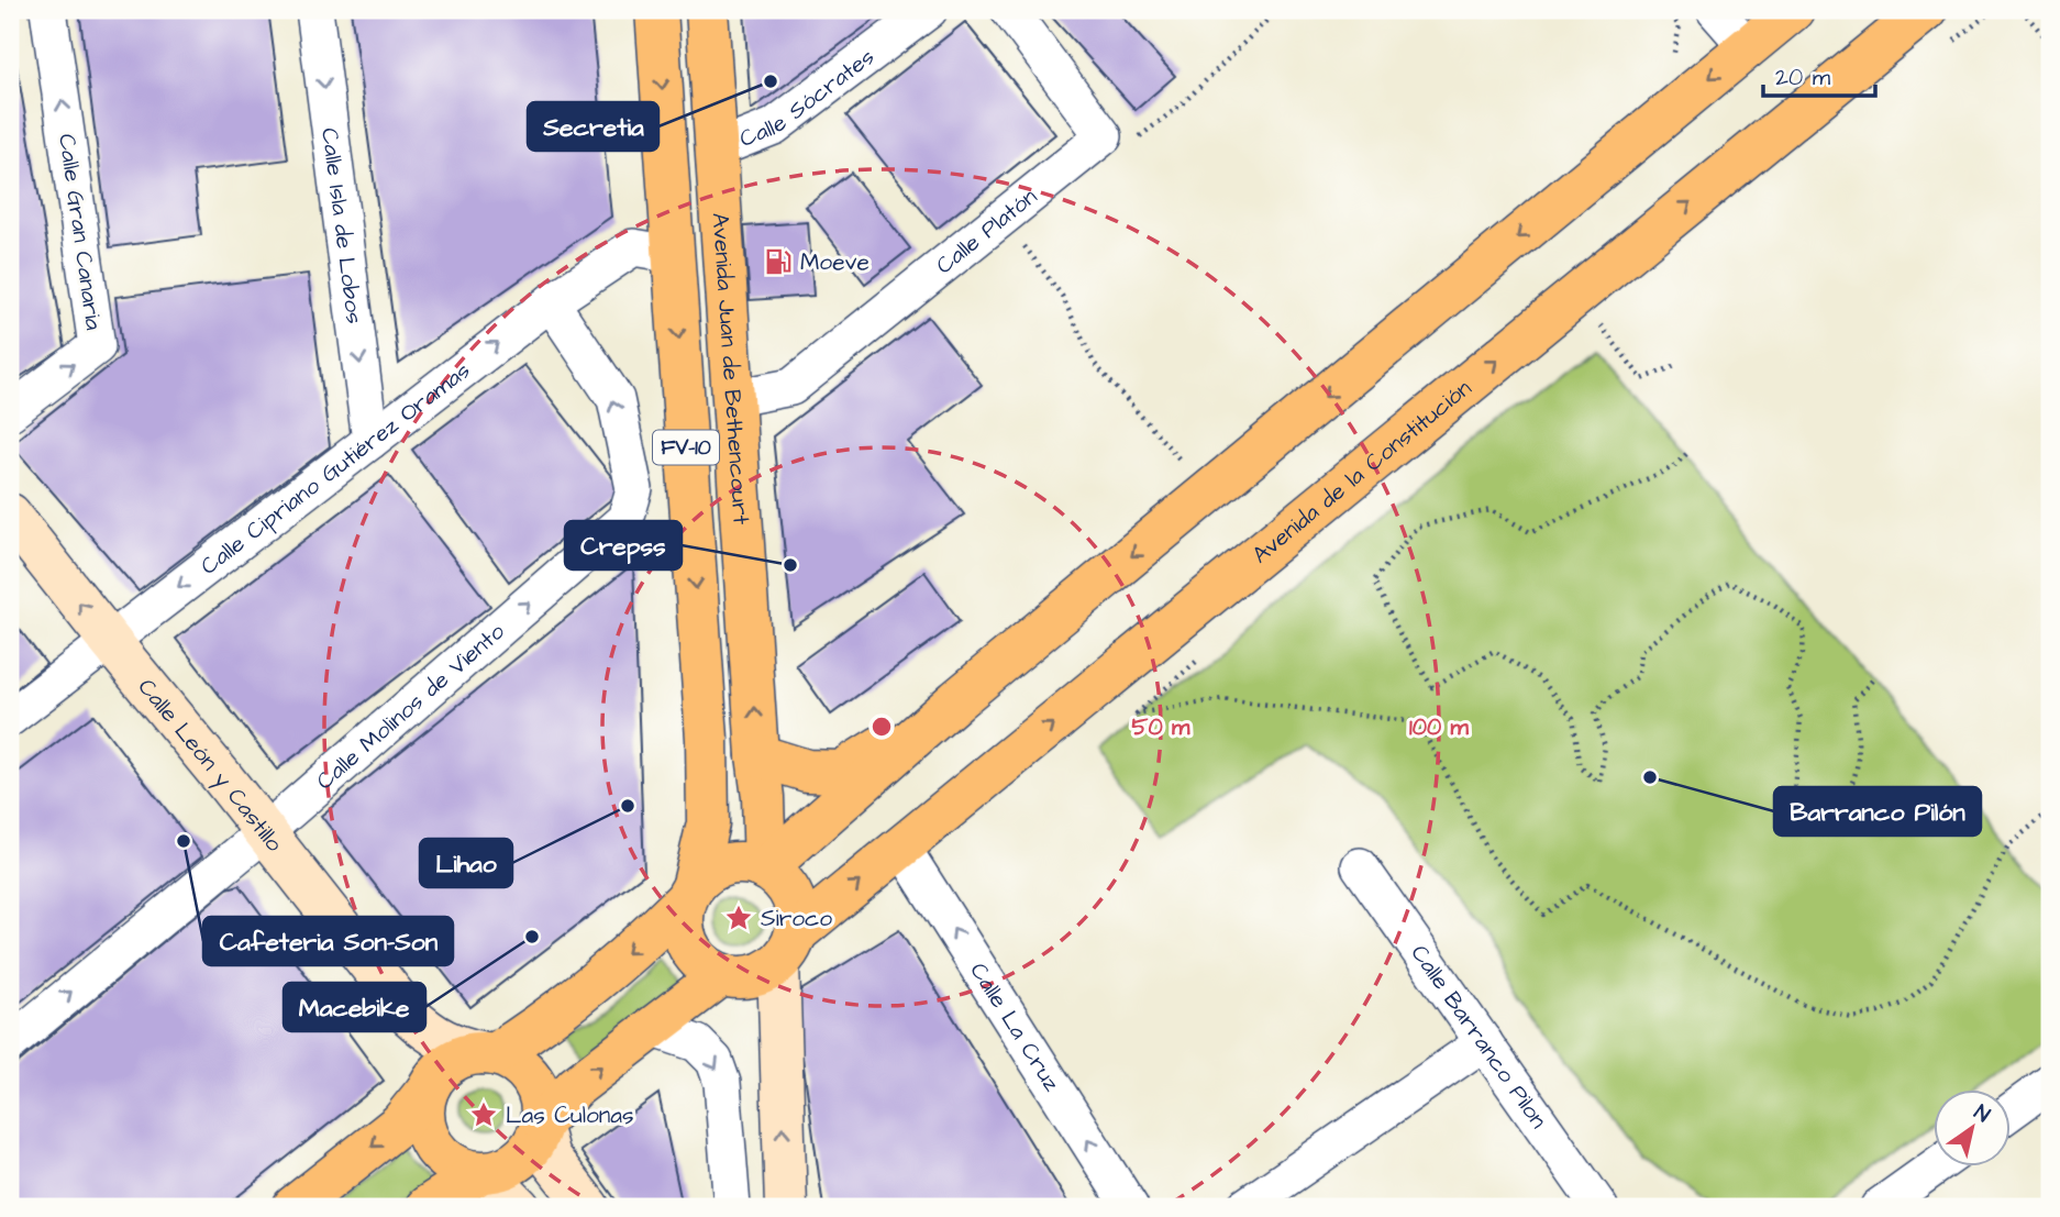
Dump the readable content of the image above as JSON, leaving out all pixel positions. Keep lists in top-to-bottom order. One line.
{"streets":{"main road":["Avenida Juan de Bethencourt","FV-10","Avenida de la Constitución"],"street":["Calle Sócrates","Calle Isla de Lobos","Calle Platón","Calle Gran Canaria","Calle Cipriano Gutiérez Oramas","Calle Molinos de Viento","Calle León y Castillo","Calle La Cruz","Calle Barranco Pilon"]},"crossings":[["Calle Sócrates","Avenida Juan de Bethencourt"],["Calle Isla de Lobos","Calle Cipriano Gutiérez Oramas"],["Calle Platón","Avenida Juan de Bethencourt"],["Avenida Juan de Bethencourt","FV-10"],["Avenida Juan de Bethencourt","Avenida de la Constitución"],["FV-10","Calle Cipriano Gutiérez Oramas"],["FV-10","Avenida de la Constitución"],["Calle Cipriano Gutiérez Oramas","Calle Molinos de Viento"],["Calle Cipriano Gutiérez Oramas","Calle León y Castillo"],["Avenida de la Constitución","Calle La Cruz"],["Calle Molinos de Viento","Calle León y Castillo"]],"one_way":["Calle Isla de Lobos","Calle Gran Canaria","Calle Molinos de Viento","Calle La Cruz"],"places":{"other":["Secretia","Crepss","Barranco Pilón","Lihao","Cafeteria Son-Son","Macebike"],"fuel station":["Moeve"],"place":["Siroco","Las Culonas"]},"scale_bar":"20 m","north":"top right","rings":["50 m","100 m"]}
